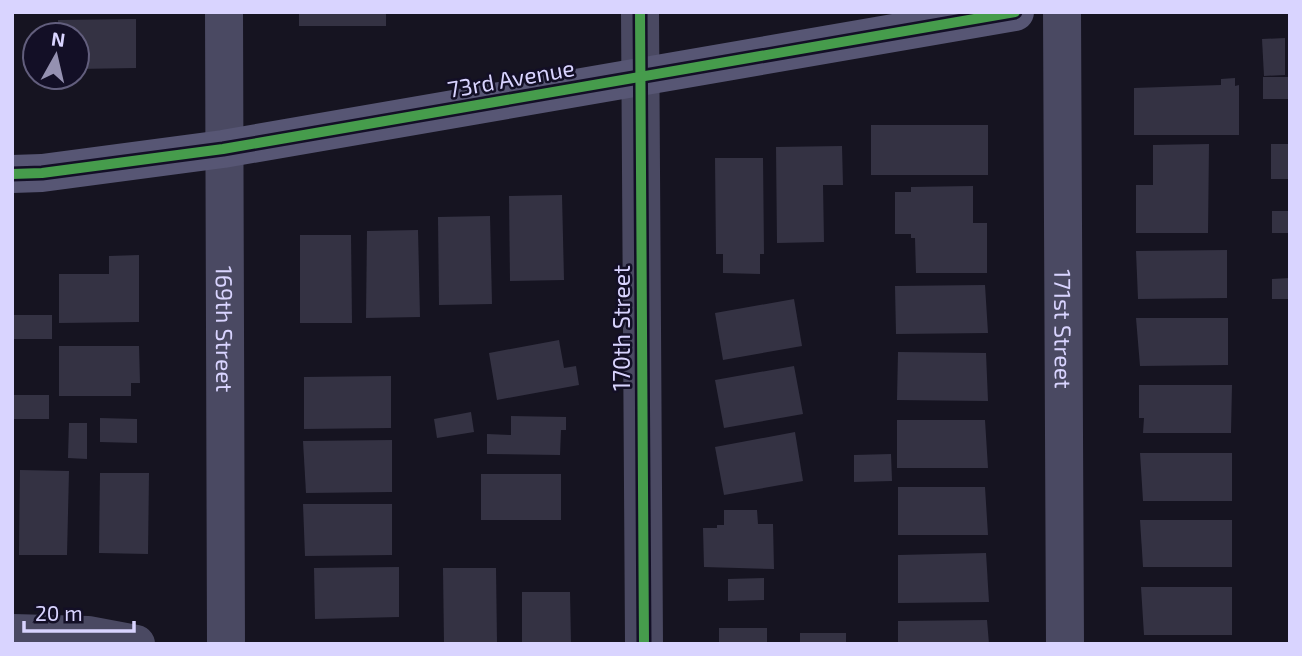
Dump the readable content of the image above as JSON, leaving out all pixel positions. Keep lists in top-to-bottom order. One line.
{"streets":{"street":["73rd Avenue","169th Street","170th Street","171st Street"]},"crossings":[["73rd Avenue","169th Street"],["73rd Avenue","170th Street"]],"scale_bar":"20 m","north":"top"}
